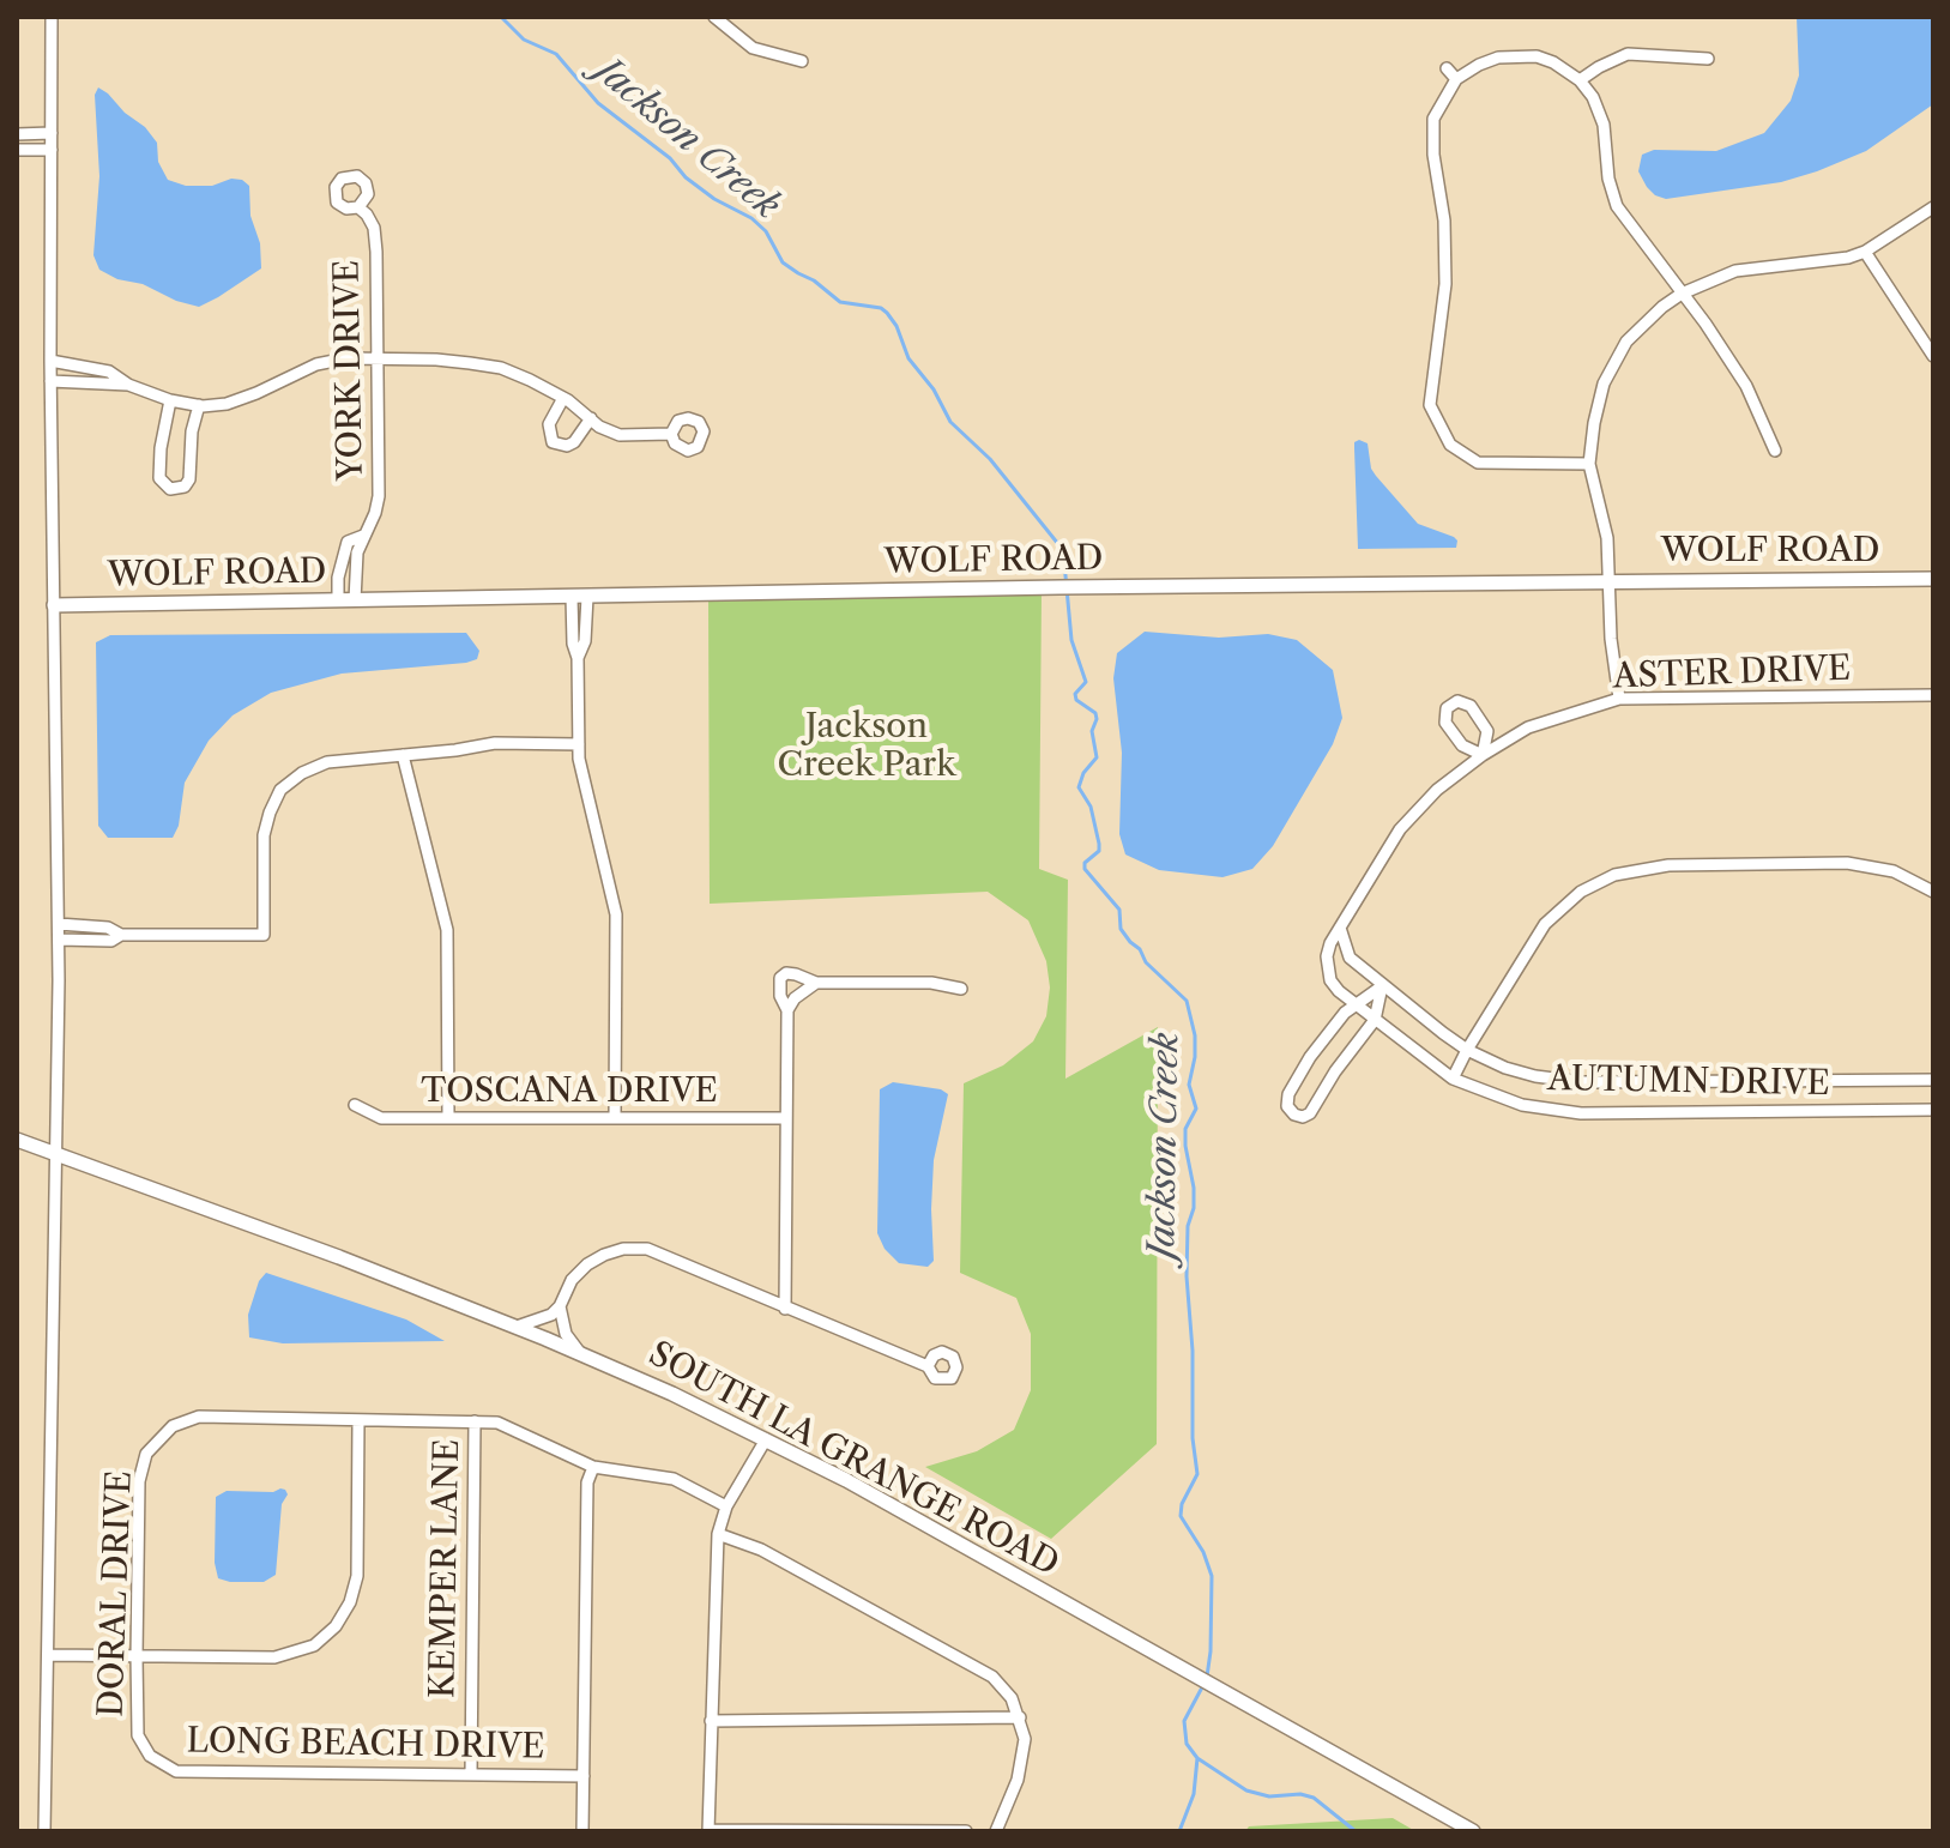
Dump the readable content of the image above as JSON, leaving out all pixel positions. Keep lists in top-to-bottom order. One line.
{"streets":{"main road":["WOLF ROAD","SOUTH LA GRANGE ROAD"],"street":["YORK DRIVE","ASTER DRIVE","AUTUMN DRIVE","TOSCANA DRIVE","KEMPER LANE","DORAL DRIVE","LONG BEACH DRIVE"]},"crossings":[["YORK DRIVE","WOLF ROAD"],["ASTER DRIVE","AUTUMN DRIVE"],["KEMPER LANE","LONG BEACH DRIVE"],["DORAL DRIVE","LONG BEACH DRIVE"]],"water":["Jackson Creek"],"parks":["Jackson Creek Park"]}
